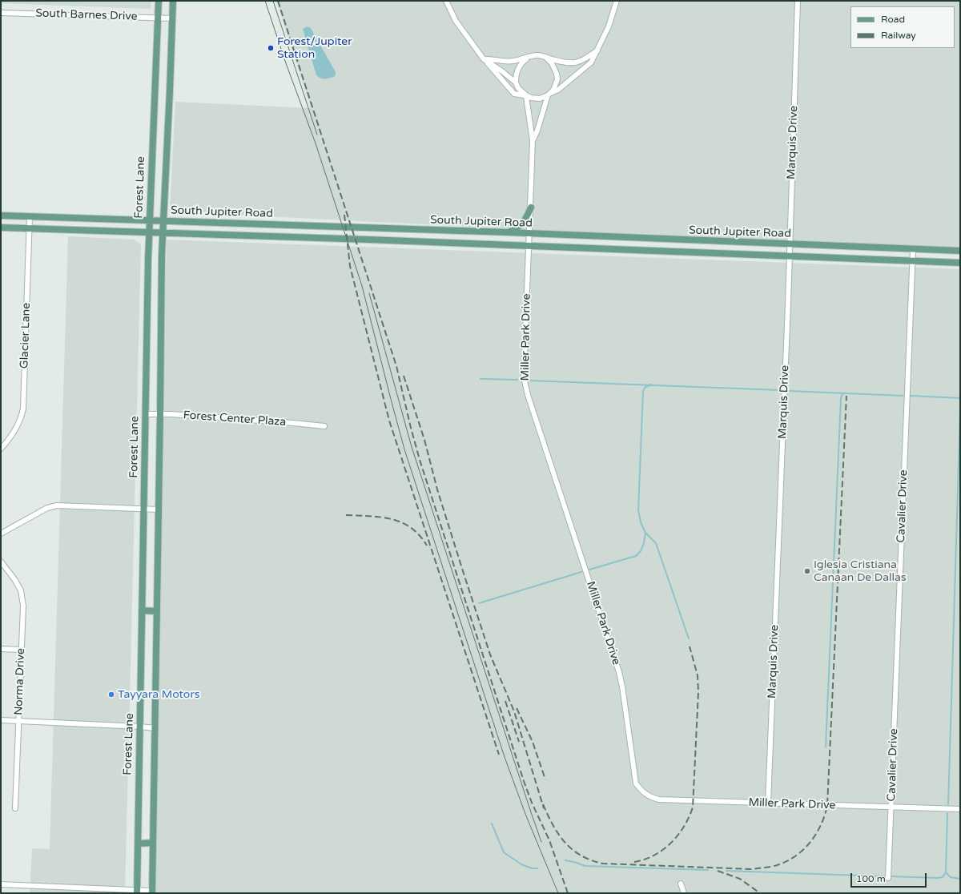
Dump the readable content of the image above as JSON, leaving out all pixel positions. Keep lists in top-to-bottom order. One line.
{"streets":{"main road":["Forest Lane","South Jupiter Road"],"street":["South Barnes Drive","Marquis Drive","Glacier Lane","Miller Park Drive","Forest Center Plaza","Cavalier Drive","Norma Drive"]},"crossings":[["South Barnes Drive","Forest Lane"],["Marquis Drive","South Jupiter Road"],["Marquis Drive","Miller Park Drive"],["Forest Lane","South Jupiter Road"],["Forest Lane","Forest Center Plaza"],["South Jupiter Road","Glacier Lane"],["South Jupiter Road","Miller Park Drive"],["South Jupiter Road","Cavalier Drive"],["Miller Park Drive","Cavalier Drive"]],"places":["Forest/Jupiter Station","Iglesia Cristiana Canaan De Dallas","Tayyara Motors"],"legend":["Road","Railway"],"scale_bar":"100 m"}
